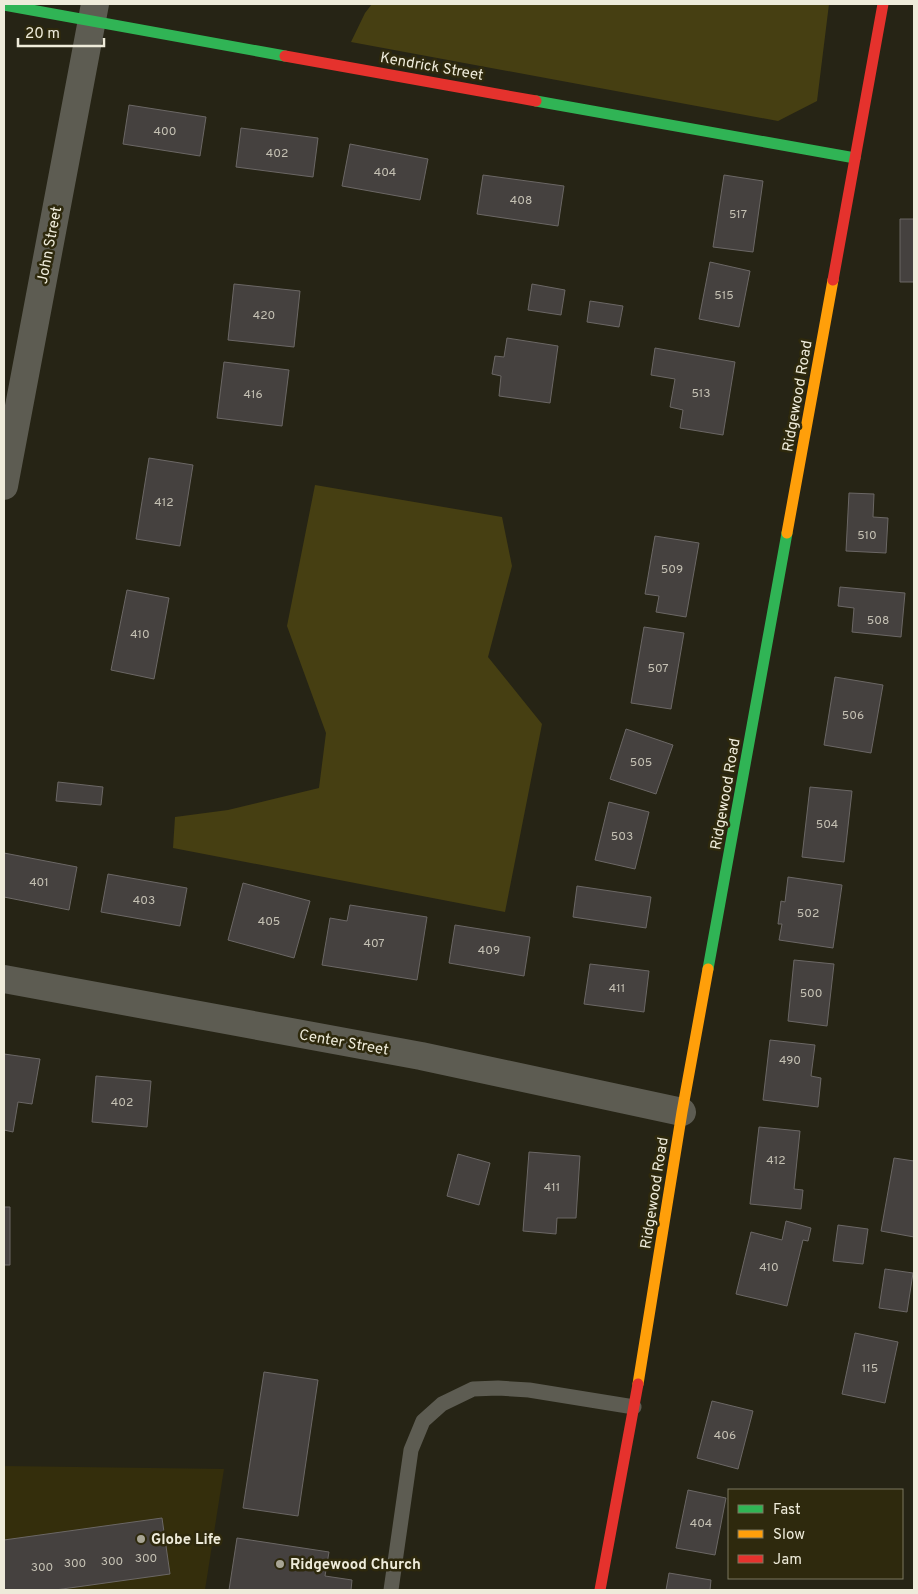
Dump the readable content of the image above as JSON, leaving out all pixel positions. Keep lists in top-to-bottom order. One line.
{"streets":{"street":["Kendrick Street","John Street","Ridgewood Road","Center Street"]},"crossings":[["Kendrick Street","John Street"],["Kendrick Street","Ridgewood Road"],["Ridgewood Road","Center Street"]],"places":["Globe Life","Ridgewood Church"],"house_numbers":["400","402","404","408","517","515","420","513","416","412","510","509","508","410","507","506","505","504","503","401","403","502","405","407","409","411","500","490","402","412","411","410","115","406","404","300","300","300","300"],"legend":["Fast","Slow","Jam"],"scale_bar":"20 m"}
